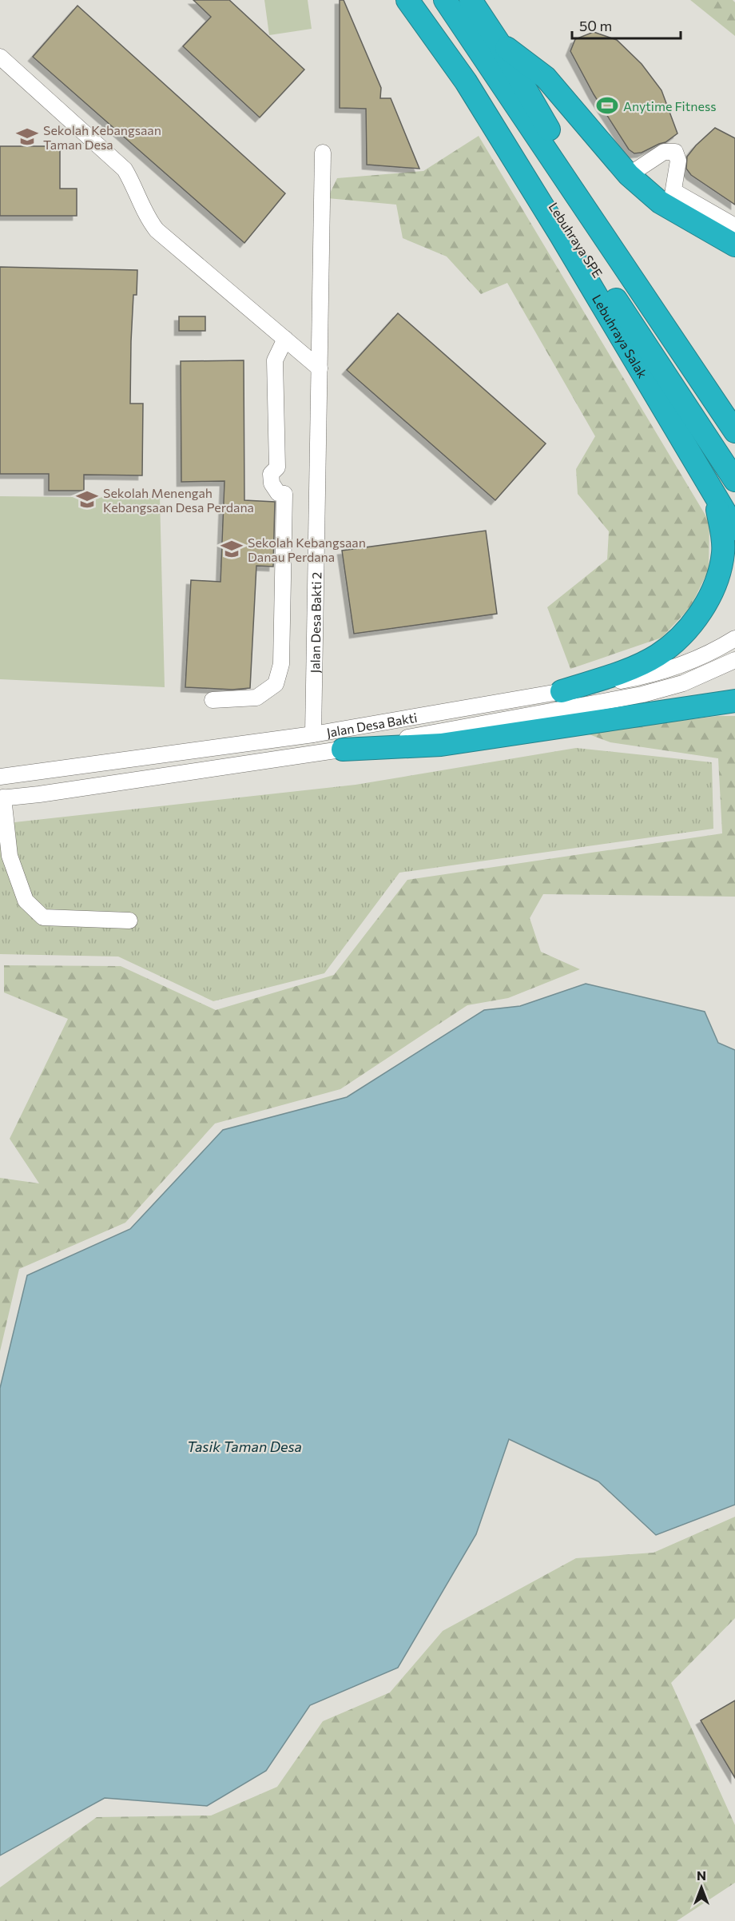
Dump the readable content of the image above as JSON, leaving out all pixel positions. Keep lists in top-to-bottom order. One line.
{"streets":{"highway":["Lebuhraya SPE","Lebuhraya Salak"],"street":["Jalan Desa Bakti 2","Jalan Desa Bakti"]},"crossings":[["Jalan Desa Bakti 2","Jalan Desa Bakti"]],"water":["Tasik Taman Desa"],"places":{"sports":["Anytime Fitness"],"school or university":["Sekolah Kebangsaan Taman Desa","Sekolah Menengah Kebangsaan Desa Perdana","Sekolah Kebangsaan Danau Perdana"]},"scale_bar":"50 m","north":"top"}
